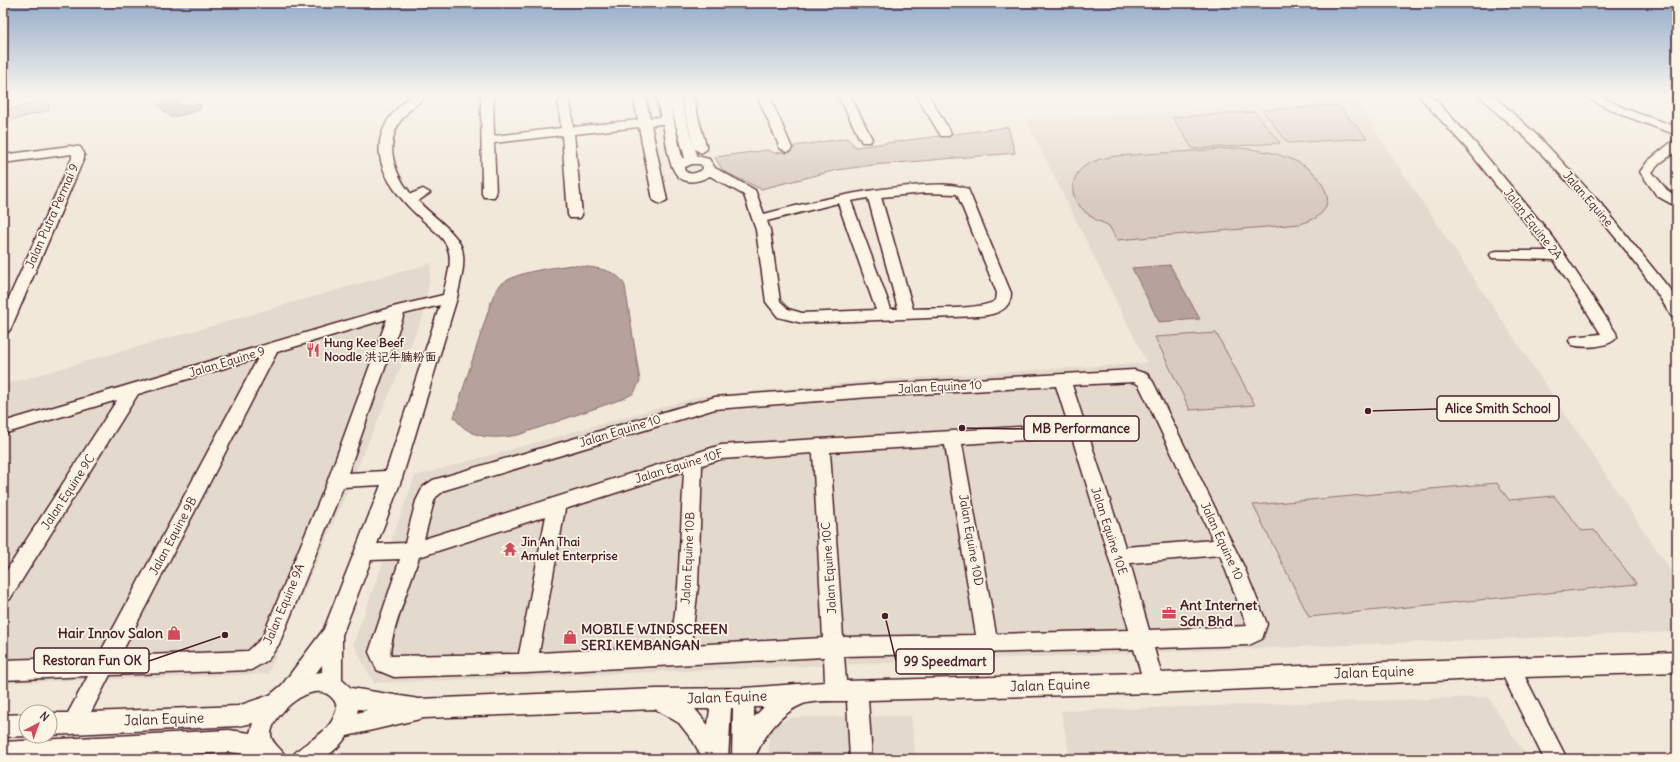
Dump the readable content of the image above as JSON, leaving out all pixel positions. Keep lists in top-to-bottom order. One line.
{"streets":{"street":["Jalan Equine","Jalan Putra Permai 9","Jalan Equine 2A","Jalan Equine 9","Jalan Equine 10","Jalan Equine 10F","Jalan Equine 9C","Jalan Equine 10E","Jalan Equine 9B","Jalan Equine 10D","Jalan Equine 10B","Jalan Equine 10C","Jalan Equine 9A"]},"crossings":[["Jalan Equine","Jalan Equine 10E"],["Jalan Equine","Jalan Equine 9B"],["Jalan Equine","Jalan Equine 10C"],["Jalan Equine 9","Jalan Equine 9C"],["Jalan Equine 9","Jalan Equine 9B"],["Jalan Equine 9","Jalan Equine 9A"],["Jalan Equine 10","Jalan Equine 10F"],["Jalan Equine 10","Jalan Equine 10E"],["Jalan Equine 10","Jalan Equine 10D"],["Jalan Equine 10","Jalan Equine 10B"],["Jalan Equine 10","Jalan Equine 10C"],["Jalan Equine 10F","Jalan Equine 10E"],["Jalan Equine 10F","Jalan Equine 10D"],["Jalan Equine 10F","Jalan Equine 10B"],["Jalan Equine 10F","Jalan Equine 10C"],["Jalan Equine 9B","Jalan Equine 9A"]],"places":{"restaurant":["Hung Kee Beef Noodle 洪记牛腩粉面"],"other":["Alice Smith School","MB Performance","99 Speedmart","Restoran Fun OK"],"temple":["Jin An Thai Amulet Enterprise"],"office":["Ant Internet Sdn Bhd"],"shop":["Hair Innov Salon","MOBILE WINDSCREEN SERI KEMBANGAN"]},"north":"top right"}
